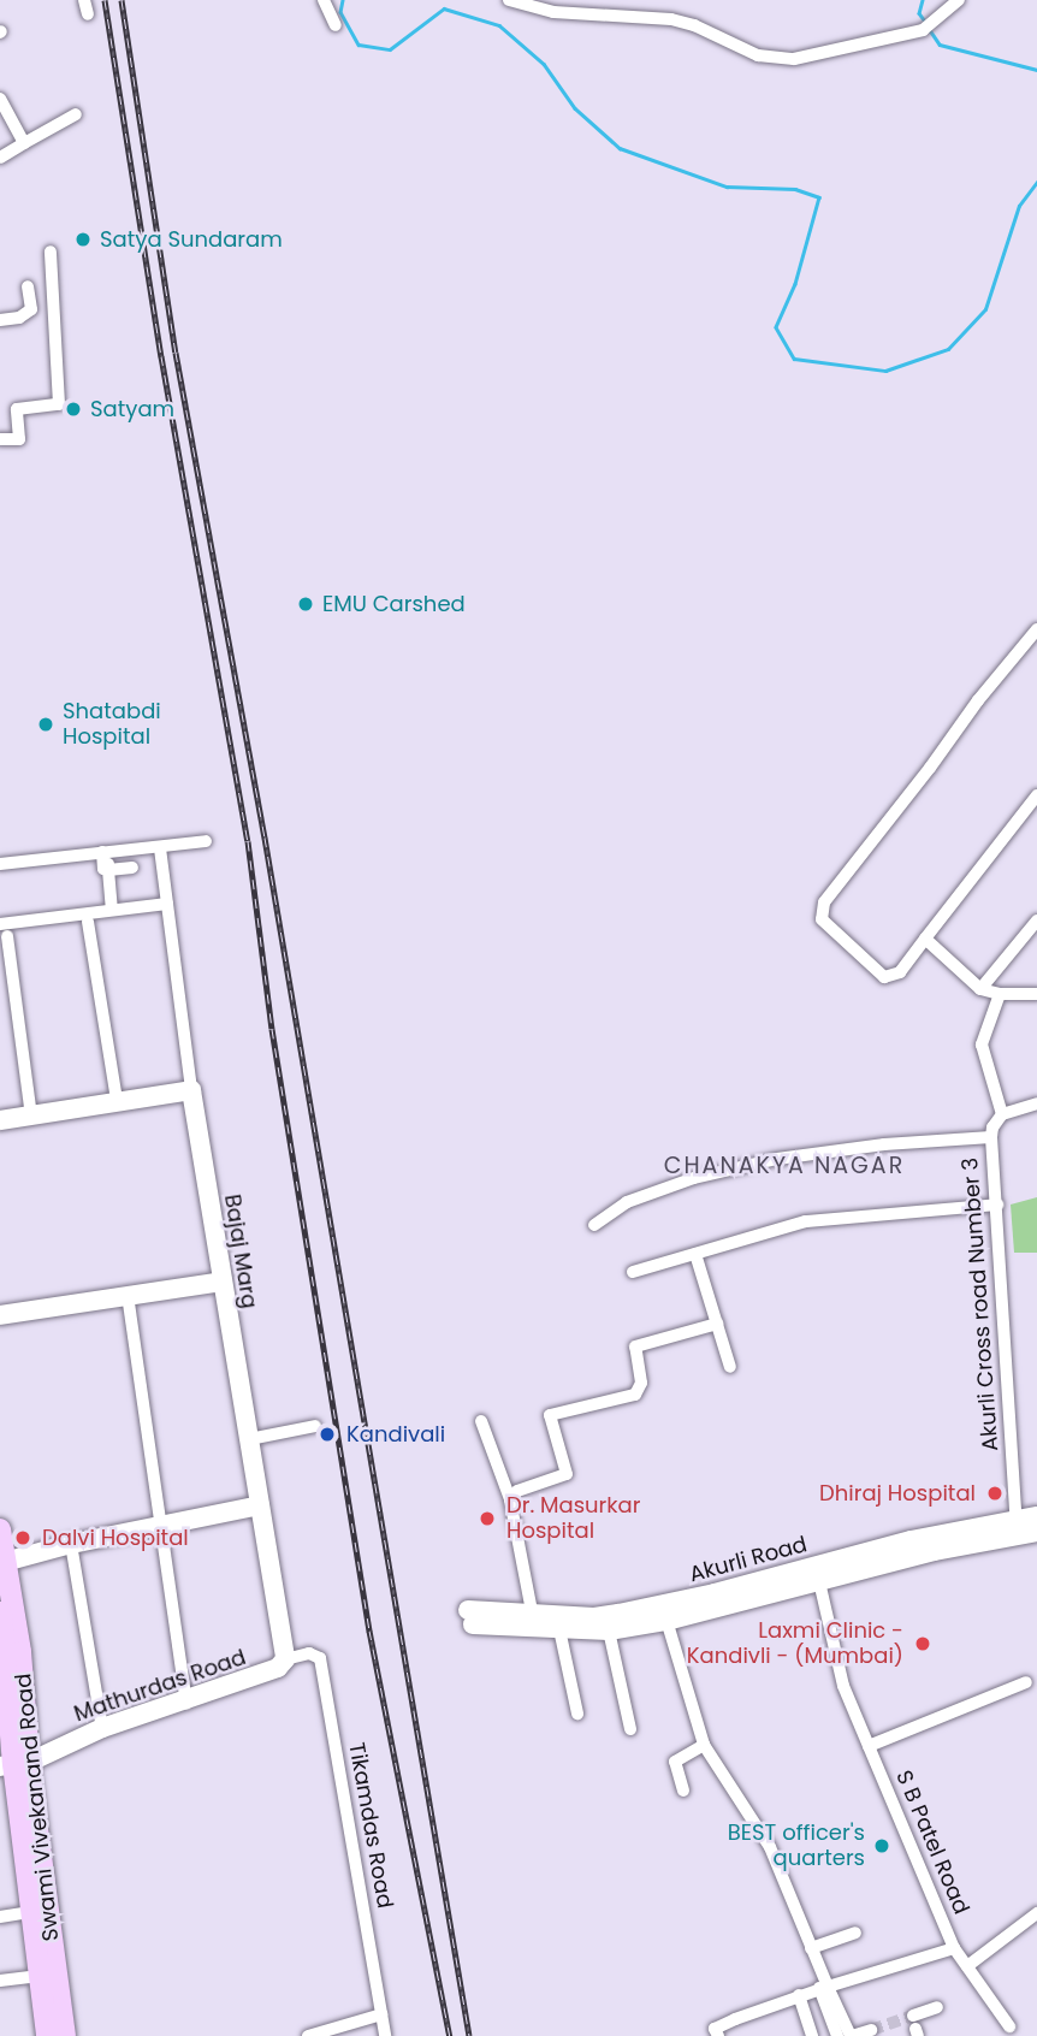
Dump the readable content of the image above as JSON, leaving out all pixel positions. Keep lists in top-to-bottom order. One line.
{"streets":{"main road":["Swami Vivekanand Road"],"street":["Bajaj Marg","Akurli Cross road Number 3","Akurli Road","Mathurdas Road","Tikamdas Road","S B Patel Road"]},"crossings":[["Bajaj Marg","Mathurdas Road"],["Bajaj Marg","Tikamdas Road"],["Akurli Cross road Number 3","Akurli Road"],["Akurli Road","S B Patel Road"],["Mathurdas Road","Swami Vivekanand Road"],["Mathurdas Road","Tikamdas Road"]],"districts":["CHANAKYA NAGAR"],"places":["Satya Sundaram","Satyam","EMU Carshed","Shatabdi Hospital","Kandivali","Dhiraj Hospital","Dr. Masurkar Hospital","Dalvi Hospital","Laxmi Clinic - Kandivli - (Mumbai)","BEST officer's quarters"]}
